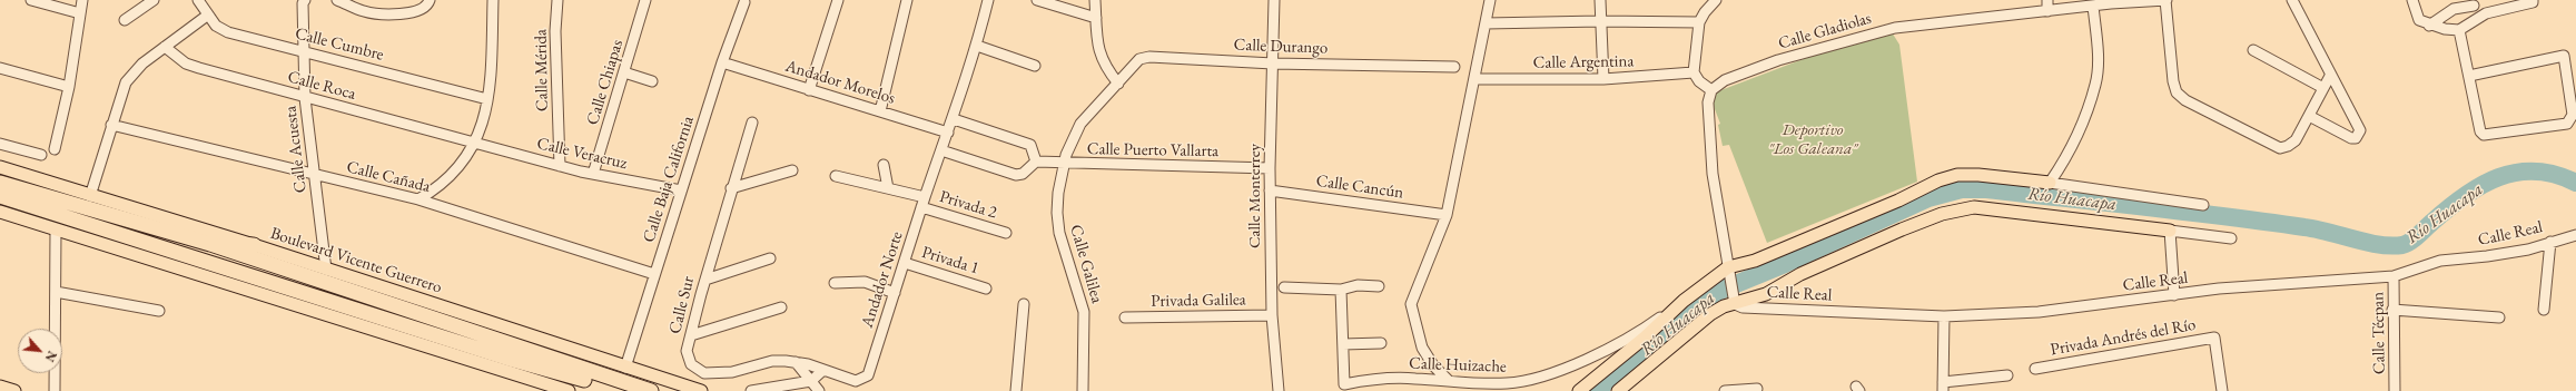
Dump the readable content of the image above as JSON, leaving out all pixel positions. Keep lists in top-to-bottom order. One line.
{"streets":{"highway":["Boulevard Vicente Guerrero"],"street":["Calle Gladiolas","Calle Cumbre","Calle Durango","Calle Argentina","Calle Mérida","Calle Chiapas","Andador Morelos","Calle Roca","Calle Acuesta","Calle Puerto Vallarta","Calle Veracruz","Calle Cañada","Calle Baja California","Calle Cancún","Calle Monterrey","Privada 2","Calle Real","Privada 1","Calle Galilea","Andador Norte","Privada Galilea","Calle Sur","Calle Técpan","Privada Andrés del Río","Calle Huizache"]},"crossings":[["Calle Cumbre","Calle Acuesta"],["Calle Durango","Calle Monterrey"],["Calle Durango","Calle Galilea"],["Calle Mérida","Calle Veracruz"],["Calle Chiapas","Calle Veracruz"],["Andador Morelos","Calle Baja California"],["Andador Morelos","Andador Norte"],["Calle Roca","Calle Acuesta"],["Calle Roca","Calle Veracruz"],["Calle Acuesta","Calle Cañada"],["Calle Acuesta","Boulevard Vicente Guerrero"],["Calle Puerto Vallarta","Calle Monterrey"],["Calle Puerto Vallarta","Calle Galilea"],["Calle Veracruz","Calle Baja California"],["Calle Cañada","Calle Baja California"],["Calle Baja California","Boulevard Vicente Guerrero"],["Calle Cancún","Calle Monterrey"],["Calle Monterrey","Privada Galilea"],["Privada 2","Andador Norte"],["Calle Real","Calle Técpan"],["Privada 1","Andador Norte"],["Andador Norte","Calle Sur"]],"water":["Río Huacapa"],"parks":["Deportivo \"Los Galeana\""],"north":"bottom right"}
